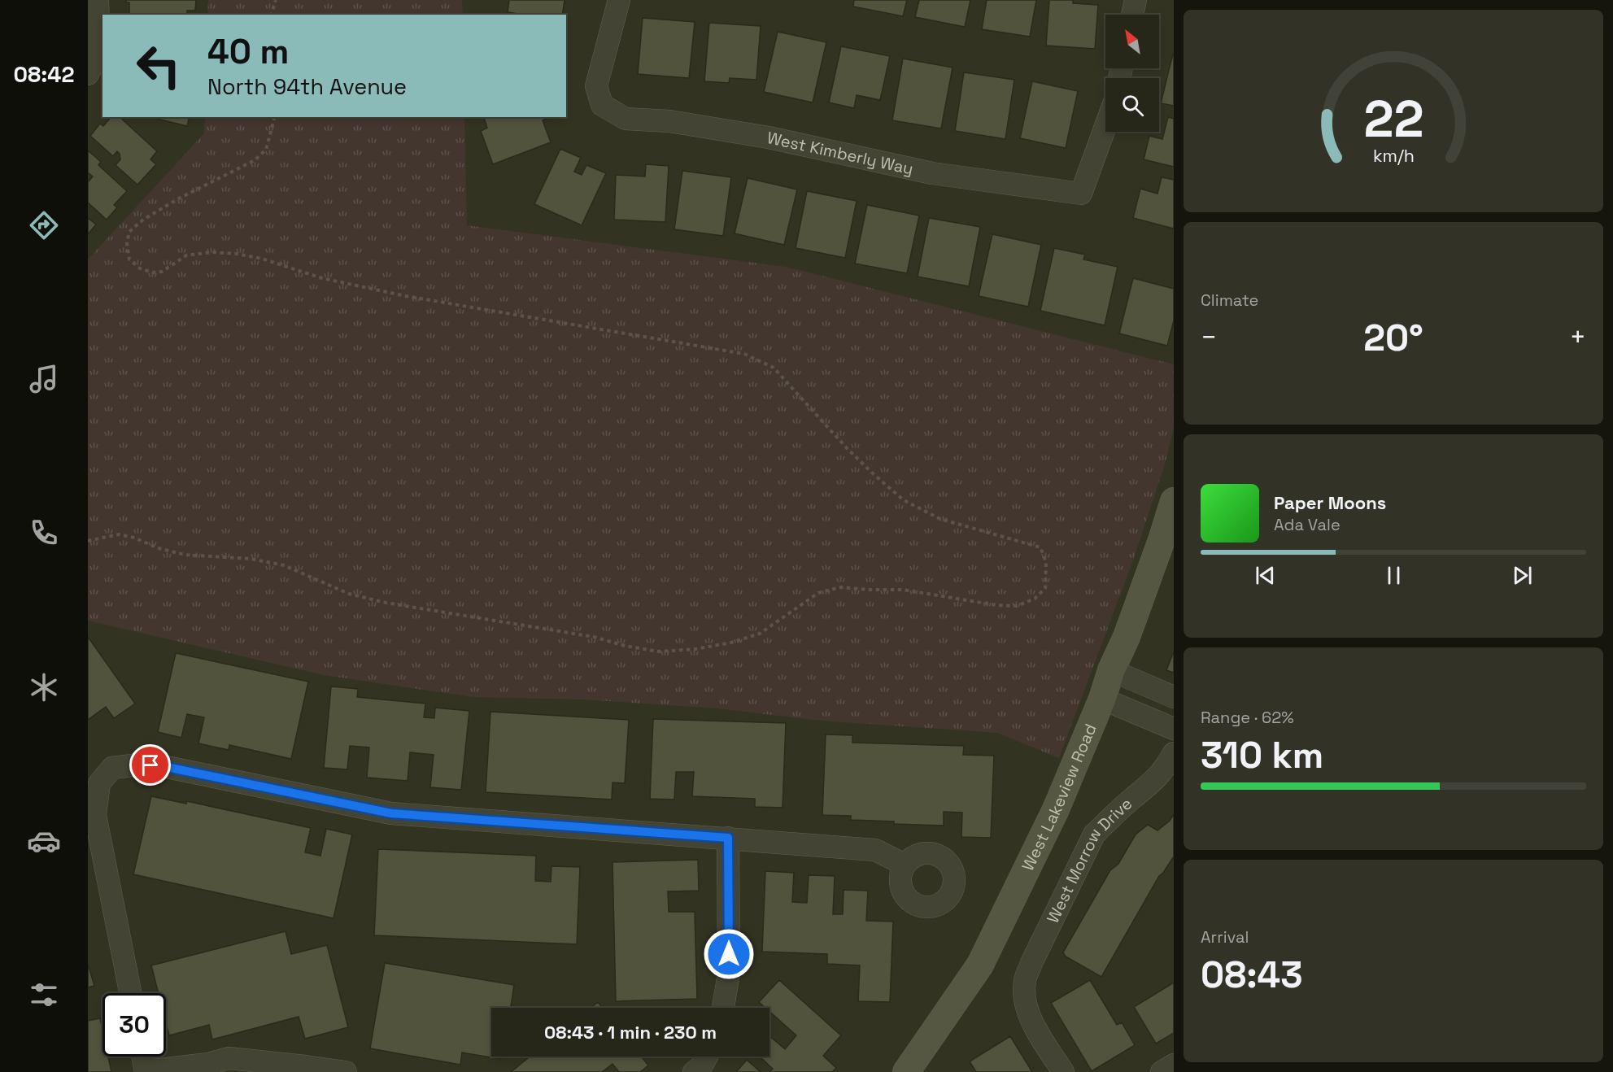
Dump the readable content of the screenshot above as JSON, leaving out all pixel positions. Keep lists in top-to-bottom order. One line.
{"streets":{"street":["West Kimberly Way","West Lakeview Road","West Morrow Drive"]},"north":"top left","page":{"tabs":"08:42","turn":["40 m","North 94th Avenue"],"tile":["Climate",["Range · 62%","310 km"],["Arrival","08:43"]],"heat":["−","20°","+"],"song":["Paper Moons","Ada Vale"],"limit":"30","trip":"08:43 · 1 min · 230 m","gauge":["22","km/h"]}}
